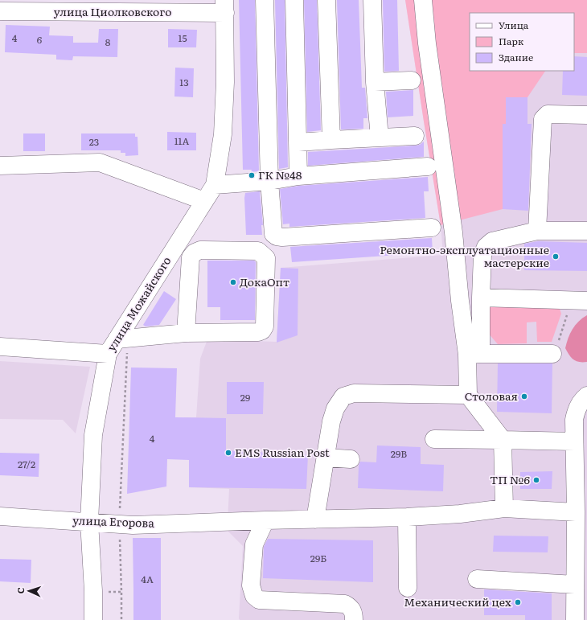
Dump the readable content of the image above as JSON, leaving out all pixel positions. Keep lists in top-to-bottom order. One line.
{"streets":{"street":["улица Циолковского","улица Можайского","улица Егорова"]},"crossings":[["улица Циолковского","улица Можайского"],["улица Можайского","улица Егорова"]],"places":["ГК №48","Ремонтно-эксплуатационные мастерские","ДокаОпт","Столовая","EMS Russian Рost","ТП №6","Механический цех"],"house_numbers":["4","15","6","8","13","11А","23","29","4","29В","27/2","29Б","4А"],"legend":["Улица","Парк","Здание"],"north":"left"}
